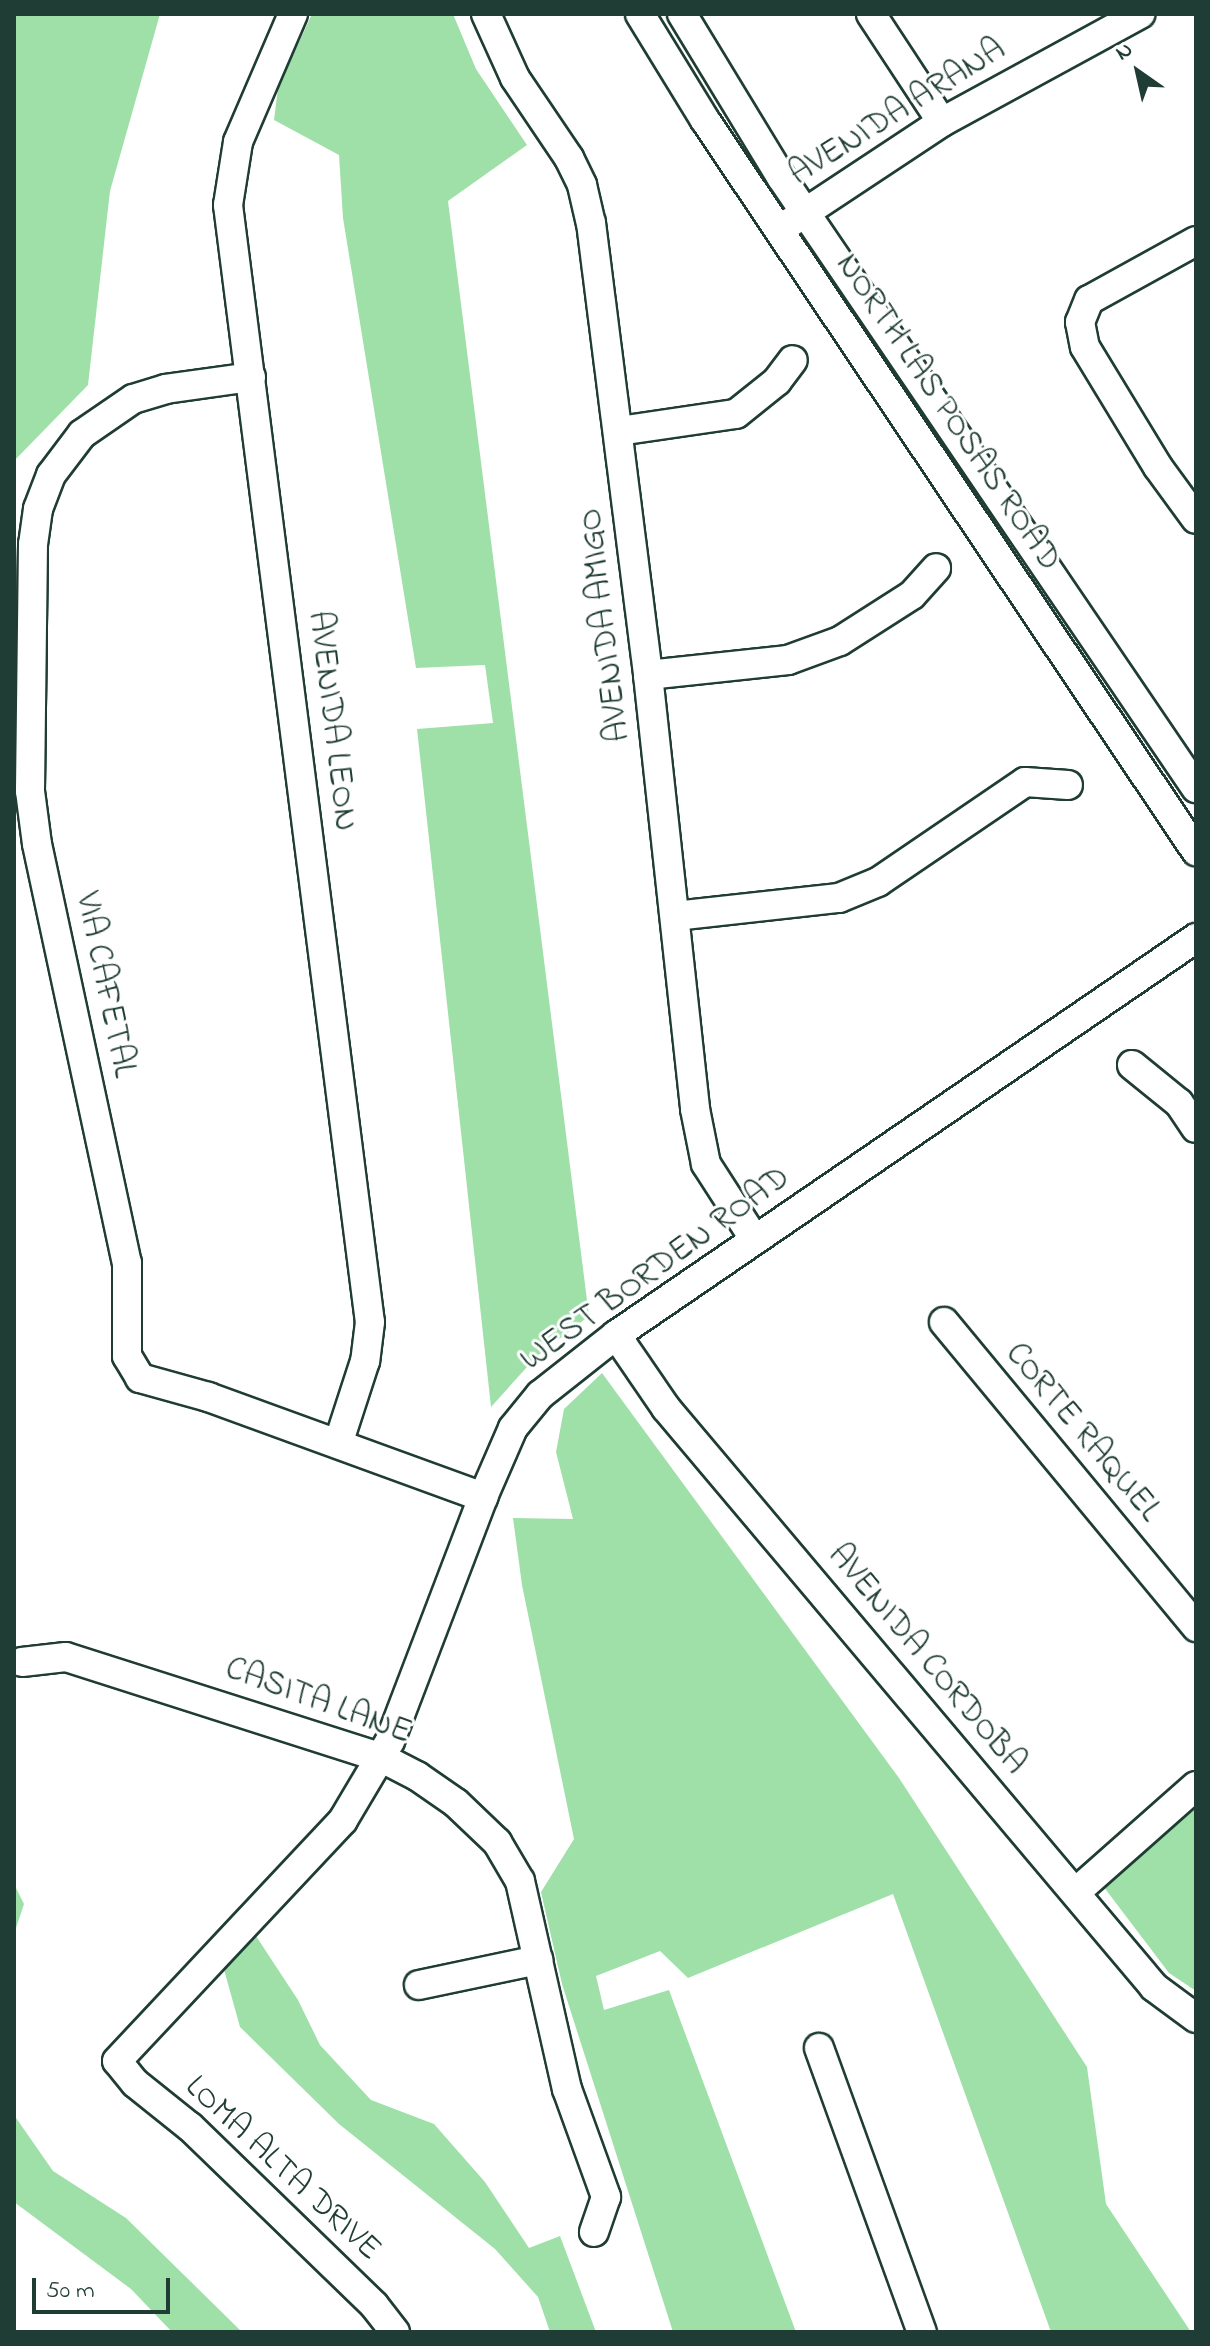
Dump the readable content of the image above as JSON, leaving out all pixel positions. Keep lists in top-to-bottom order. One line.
{"streets":{"street":["AVENIDA ARANA","NORTH LAS POSAS ROAD","AVENIDA AMIGO","AVENIDA LEON","VIA CAFETAL","WEST BORDEN ROAD","CORTE RAQUEL","AVENIDA CORDOBA","CASITA LANE","LOMA ALTA DRIVE"]},"crossings":[["AVENIDA ARANA","NORTH LAS POSAS ROAD"],["AVENIDA AMIGO","WEST BORDEN ROAD"],["AVENIDA LEON","VIA CAFETAL"],["VIA CAFETAL","WEST BORDEN ROAD"],["WEST BORDEN ROAD","AVENIDA CORDOBA"],["WEST BORDEN ROAD","CASITA LANE"],["WEST BORDEN ROAD","LOMA ALTA DRIVE"]],"scale_bar":"50 m","north":"top left"}
